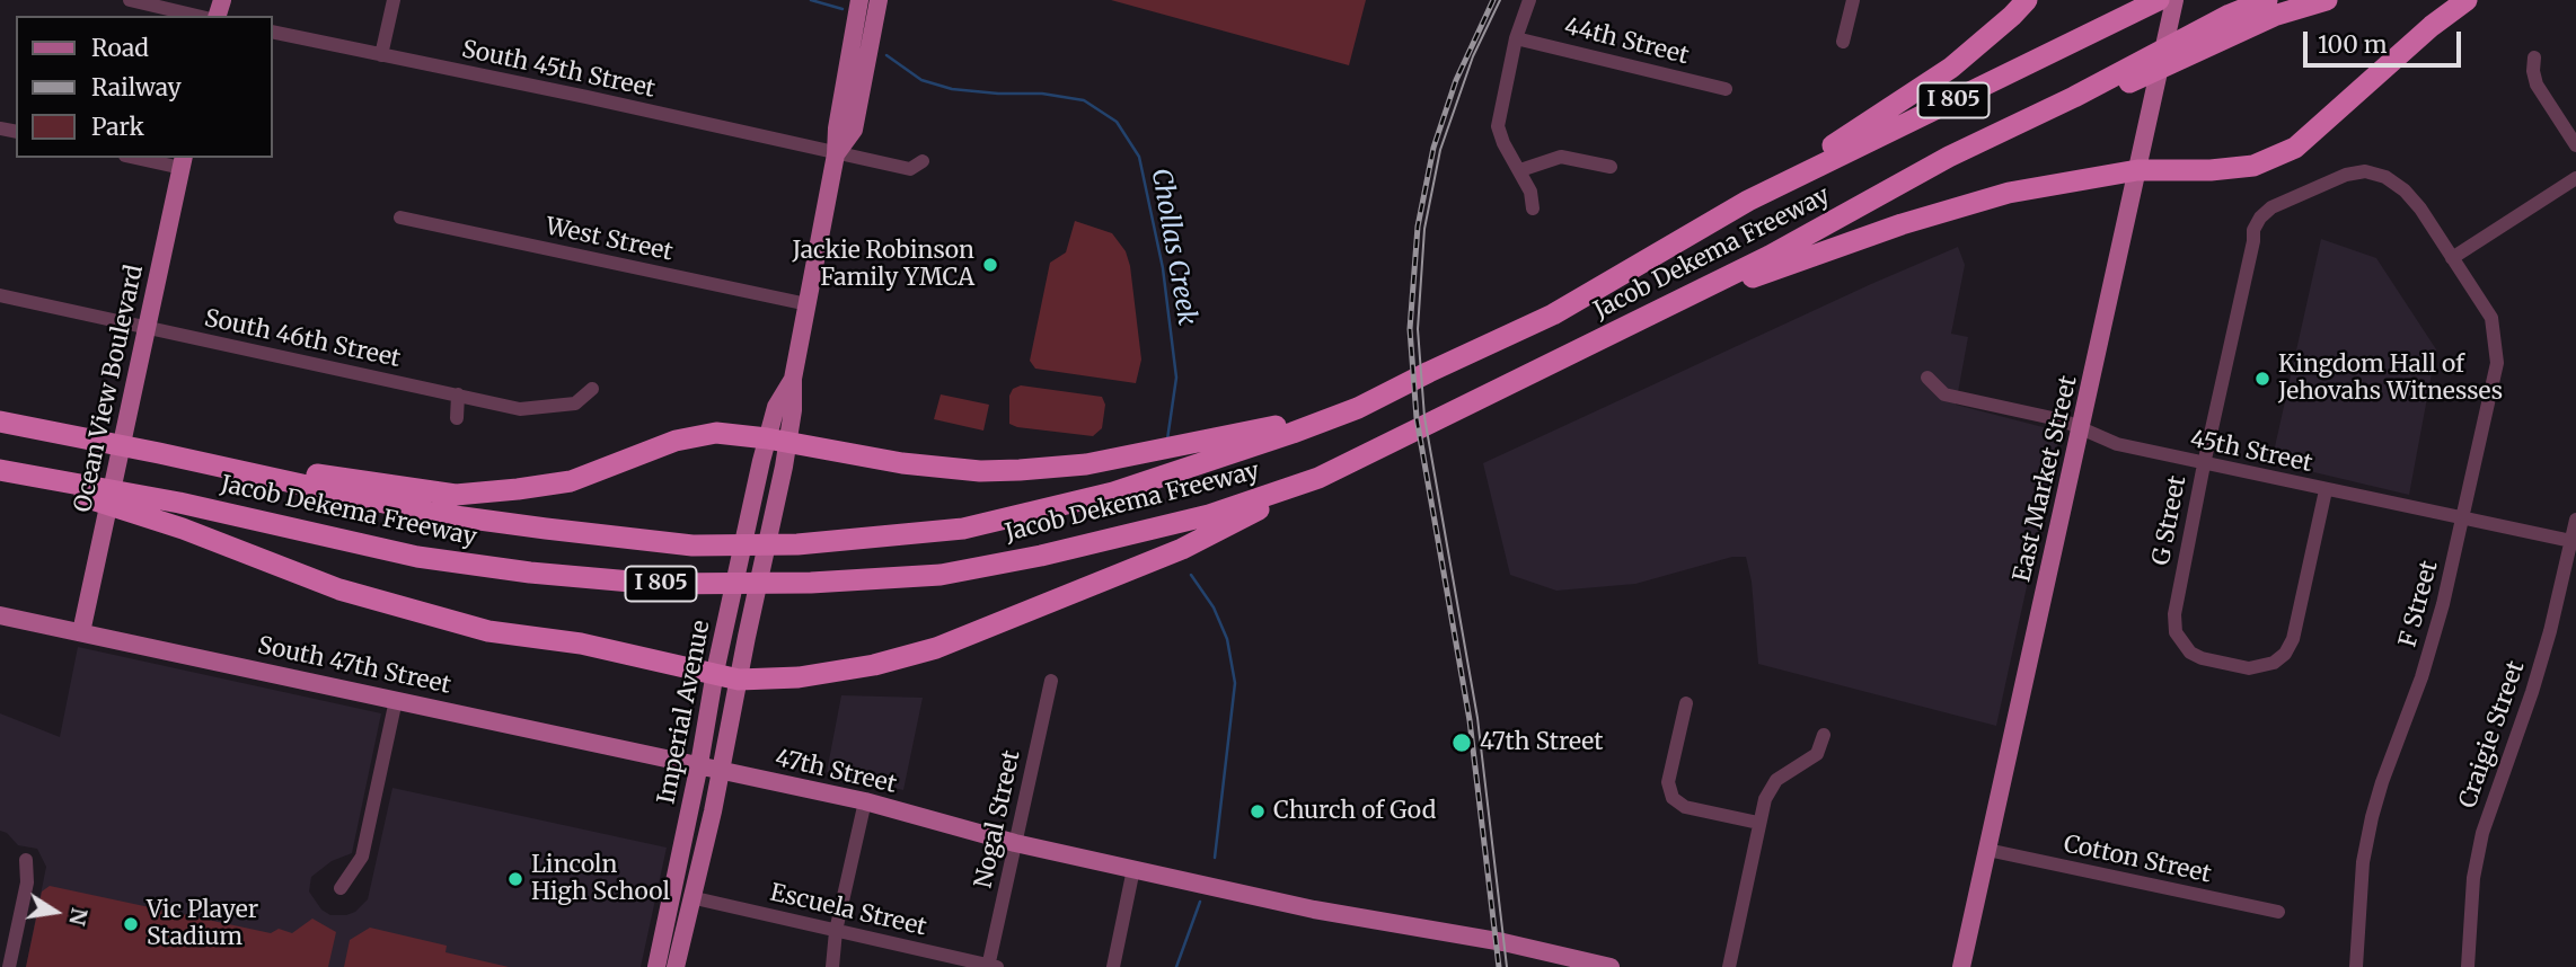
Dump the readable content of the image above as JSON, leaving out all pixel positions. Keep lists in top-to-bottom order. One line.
{"streets":{"highway":["I 805","Jacob Dekema Freeway"],"main road":["Ocean View Boulevard","East Market Street","South 47th Street","Imperial Avenue","47th Street"],"street":["44th Street","South 45th Street","West Street","South 46th Street","45th Street","G Street","F Street","Craigie Street","Nogal Street","Cotton Street","Escuela Street"]},"crossings":[["South 45th Street","Imperial Avenue"],["West Street","Imperial Avenue"],["South 46th Street","Ocean View Boulevard"],["Ocean View Boulevard","South 47th Street"],["45th Street","East Market Street"],["45th Street","G Street"],["45th Street","F Street"],["45th Street","Craigie Street"],["East Market Street","Cotton Street"],["G Street","F Street"],["South 47th Street","Imperial Avenue"],["South 47th Street","47th Street"],["Imperial Avenue","47th Street"],["Imperial Avenue","Escuela Street"],["47th Street","Nogal Street"],["Nogal Street","Escuela Street"]],"water":["Chollas Creek"],"places":["Jackie Robinson Family YMCA","Kingdom Hall of Jehovahs Witnesses","47th Street","Church of God","Lincoln High School","Vic Player Stadium"],"legend":["Road","Railway","Park"],"scale_bar":"100 m","north":"right"}
